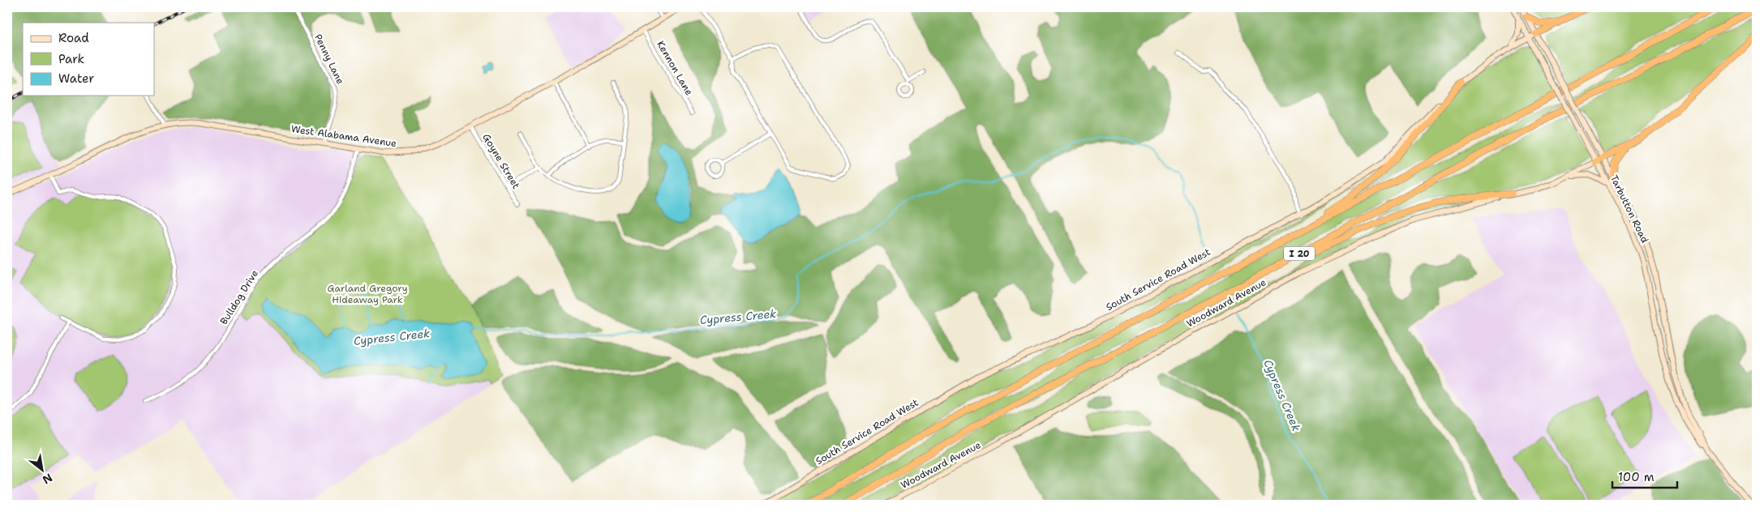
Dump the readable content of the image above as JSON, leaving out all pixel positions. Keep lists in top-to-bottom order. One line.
{"streets":{"highway":["I 20"],"main road":["West Alabama Avenue","Tarbutton Road","South Service Road West","Woodward Avenue"],"street":["Penny Lane","Kennon Lane","Goyne Street","Bulldog Drive"]},"crossings":[["Penny Lane","West Alabama Avenue"],["Kennon Lane","West Alabama Avenue"],["West Alabama Avenue","Goyne Street"],["West Alabama Avenue","Bulldog Drive"],["Tarbutton Road","South Service Road West"],["Tarbutton Road","Woodward Avenue"]],"water":["Cypress Creek"],"parks":["Garland Gregory Hideaway Park"],"legend":["Road","Park","Water"],"scale_bar":"100 m","north":"bottom right"}
